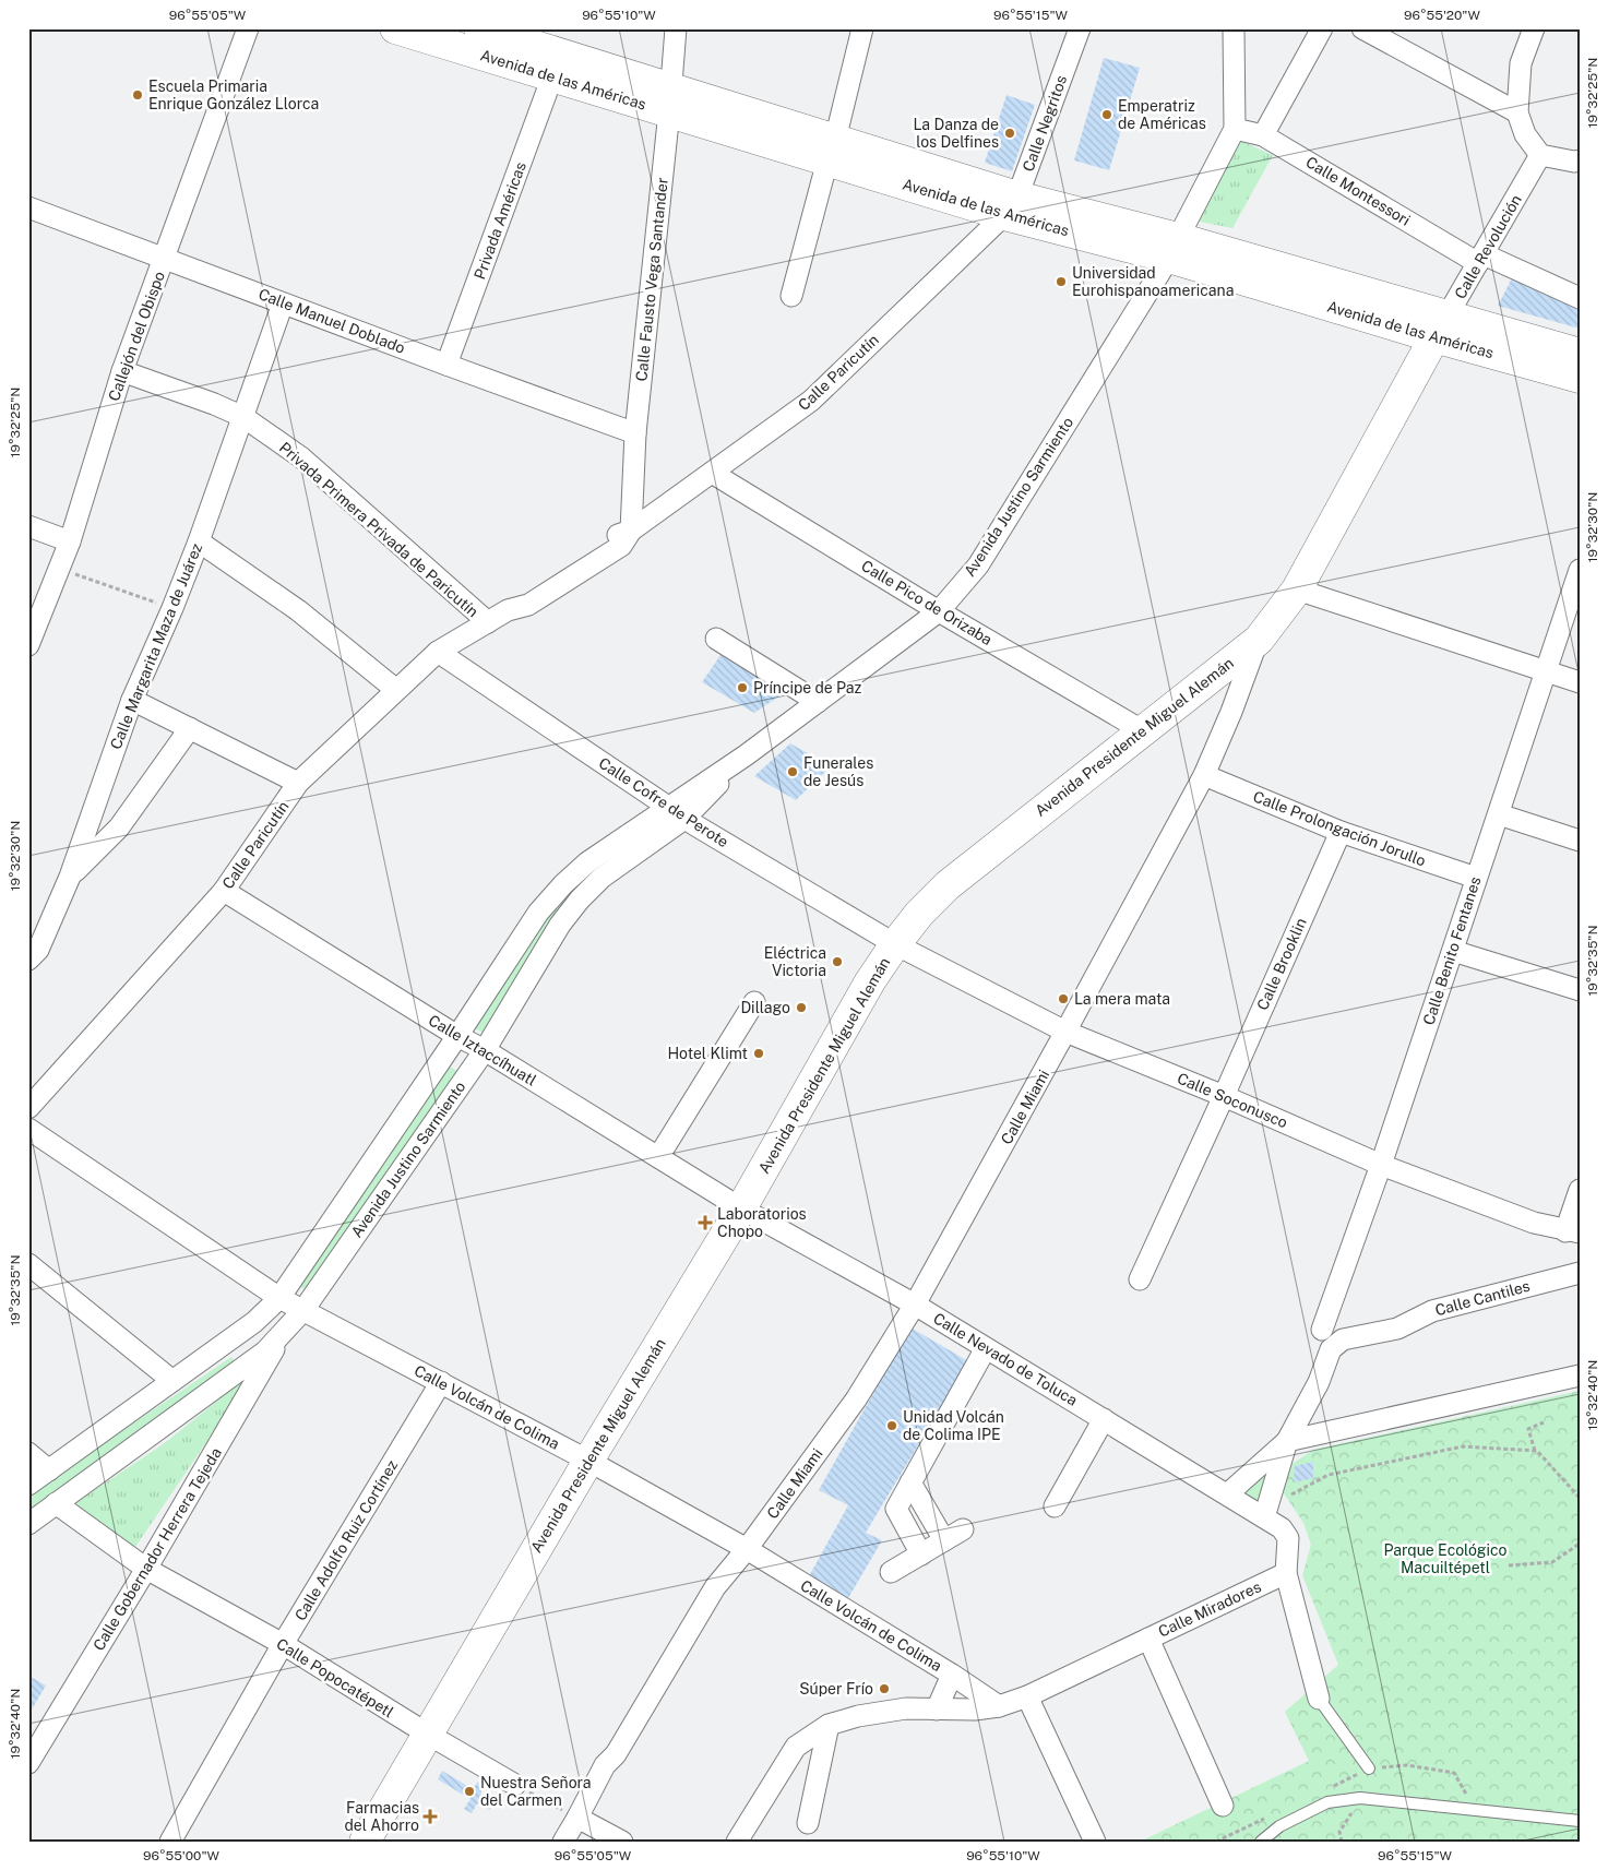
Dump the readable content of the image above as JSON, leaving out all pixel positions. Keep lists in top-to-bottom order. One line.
{"streets":{"main road":["Avenida de las Américas","Avenida Presidente Miguel Alemán"],"street":["Calle Negritos","Calle Montessori","Privada Américas","Calle Revolución","Calle Fausto Vega Santander","Calle Manuel Doblado","Callejón del Obispo","Calle Paricutín","Avenida Justino Sarmiento","Privada Primera Privada de Paricutín","Calle Pico de Orizaba","Calle Margarita Maza de Juárez","Calle Cofre de Perote","Calle Prolongación Jorullo","Calle Benito Fentanes","Calle Brooklin","Calle Iztaccíhuatl","Calle Soconusco","Calle Miami","Calle Cantiles","Calle Nevado de Toluca","Calle Volcán de Colima","Calle Adolfo Ruiz Cortínez","Calle Gobernador Herrera Tejeda","Calle Miradores","Calle Popocatépetl"]},"crossings":[["Avenida de las Américas","Calle Negritos"],["Avenida de las Américas","Privada Américas"],["Avenida de las Américas","Calle Revolución"],["Avenida de las Américas","Calle Fausto Vega Santander"],["Avenida de las Américas","Calle Paricutín"],["Avenida de las Américas","Avenida Justino Sarmiento"],["Avenida de las Américas","Avenida Presidente Miguel Alemán"],["Calle Negritos","Calle Paricutín"],["Calle Montessori","Calle Revolución"],["Calle Montessori","Avenida Justino Sarmiento"],["Privada Américas","Calle Manuel Doblado"],["Calle Revolución","Avenida Presidente Miguel Alemán"],["Calle Fausto Vega Santander","Calle Manuel Doblado"],["Calle Fausto Vega Santander","Calle Paricutín"],["Calle Manuel Doblado","Callejón del Obispo"],["Calle Manuel Doblado","Calle Margarita Maza de Juárez"],["Calle Paricutín","Privada Primera Privada de Paricutín"],["Calle Paricutín","Calle Pico de Orizaba"],["Calle Paricutín","Calle Cofre de Perote"],["Calle Paricutín","Calle Iztaccíhuatl"],["Avenida Justino Sarmiento","Calle Pico de Orizaba"],["Avenida Justino Sarmiento","Calle Cofre de Perote"],["Avenida Justino Sarmiento","Calle Iztaccíhuatl"],["Avenida Justino Sarmiento","Calle Volcán de Colima"],["Avenida Justino Sarmiento","Calle Gobernador Herrera Tejeda"],["Avenida Justino Sarmiento","Calle Popocatépetl"],["Privada Primera Privada de Paricutín","Calle Margarita Maza de Juárez"],["Calle Pico de Orizaba","Avenida Presidente Miguel Alemán"],["Avenida Presidente Miguel Alemán","Calle Cofre de Perote"],["Avenida Presidente Miguel Alemán","Calle Iztaccíhuatl"],["Avenida Presidente Miguel Alemán","Calle Soconusco"],["Avenida Presidente Miguel Alemán","Calle Miami"],["Avenida Presidente Miguel Alemán","Calle Nevado de Toluca"],["Avenida Presidente Miguel Alemán","Calle Volcán de Colima"],["Avenida Presidente Miguel Alemán","Calle Popocatépetl"],["Calle Cofre de Perote","Calle Soconusco"],["Calle Prolongación Jorullo","Calle Benito Fentanes"],["Calle Prolongación Jorullo","Calle Brooklin"],["Calle Prolongación Jorullo","Calle Miami"],["Calle Benito Fentanes","Calle Soconusco"],["Calle Brooklin","Calle Soconusco"],["Calle Iztaccíhuatl","Calle Nevado de Toluca"],["Calle Soconusco","Calle Miami"],["Calle Miami","Calle Nevado de Toluca"],["Calle Miami","Calle Volcán de Colima"],["Calle Volcán de Colima","Calle Adolfo Ruiz Cortínez"],["Calle Volcán de Colima","Calle Miradores"],["Calle Adolfo Ruiz Cortínez","Calle Popocatépetl"],["Calle Gobernador Herrera Tejeda","Calle Popocatépetl"]],"parks":["Parque Ecológico Macuiltépetl"],"places":{"other":["Escuela Primaria Enrique González Llorca","Emperatriz de Américas","La Danza de los Delfines","Universidad Eurohispanoamericana","Príncipe de Paz","Funerales de Jesús","Eléctrica Victoria","La mera mata","Dillago","Hotel Klimt","Unidad Volcán de Colima IPE","Súper Frío","Nuestra Señora del Carmen"],"health":["Laboratorios Chopo","Farmacias del Ahorro"]},"coordinates":["96°55'05\"W","96°55'10\"W","96°55'15\"W","96°55'20\"W","19°32'25\"N","19°32'30\"N","19°32'35\"N","19°32'40\"N","96°55'00\"W"]}
